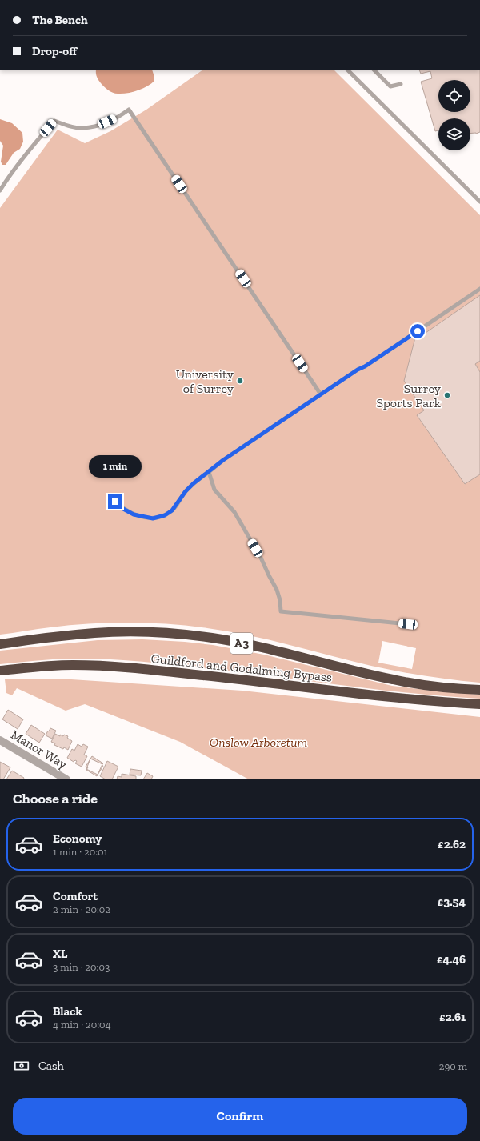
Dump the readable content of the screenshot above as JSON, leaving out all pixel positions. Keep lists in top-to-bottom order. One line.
{"streets":{"highway":["A3","Guildford and Godalming Bypass"],"street":["Manor Way"]},"parks":["Onslow Arboretum"],"places":["University of Surrey","Surrey Sports Park"],"page":{"banner":["The Bench","Drop-off"],"bubble":"1 min","heading":"Choose a ride","list":[{"name":"Economy","note":"1 min · 20:01","value":"£2.62"},{"name":"Comfort","note":"2 min · 20:02","value":"£3.54"},{"name":"XL","note":"3 min · 20:03","value":"£4.46"},{"name":"Black","note":"4 min · 20:04","value":"£2.61"}],"pay":["Cash","290 m"],"buttons":"Confirm"}}
